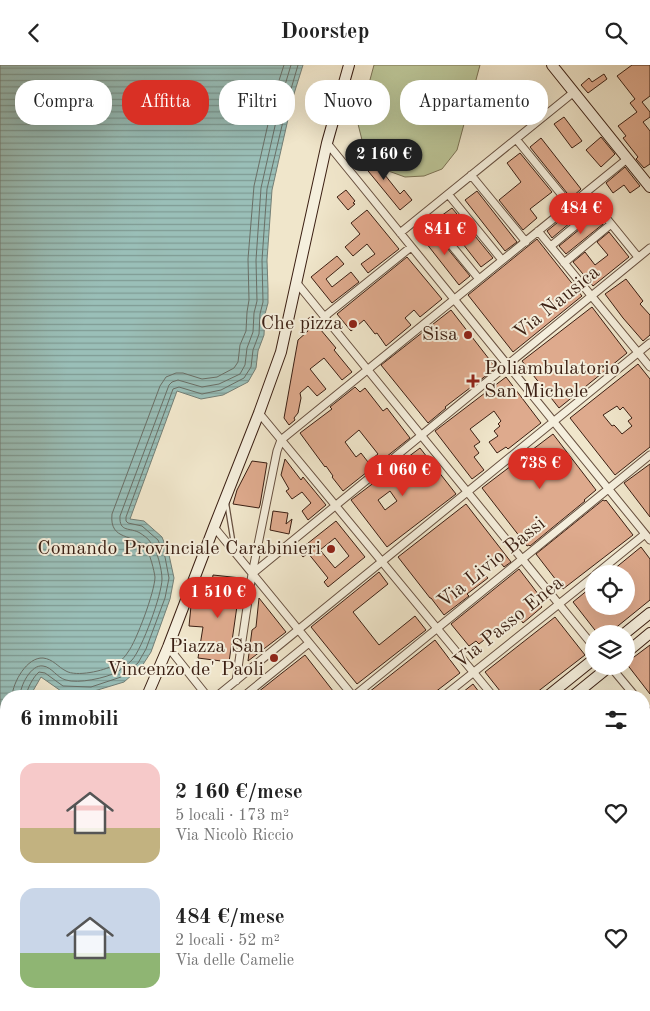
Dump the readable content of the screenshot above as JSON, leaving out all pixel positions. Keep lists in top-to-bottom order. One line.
{"streets":{"street":["Via Nausica","Via Livio Bassi","Via Passo Enea"]},"places":{"other":["Che pizza","Sisa","Comando Provinciale Carabinieri","Piazza San Vincenzo de' Paoli"],"health":["Poliambulatorio San Michele"]},"page":{"header":"Doorstep","chip":["Compra","Affitta","Filtri","Nuovo","Appartamento"],"price":["2 160 €","484 €","841 €","738 €","1 060 €","1 510 €"],"heading":"6 immobili","list":[{"name":"2 160 €/mese","note":"5 locali · 173 m² · Via Nicolò Riccio"},{"name":"484 €/mese","note":"2 locali · 52 m² · Via delle Camelie"}]}}
